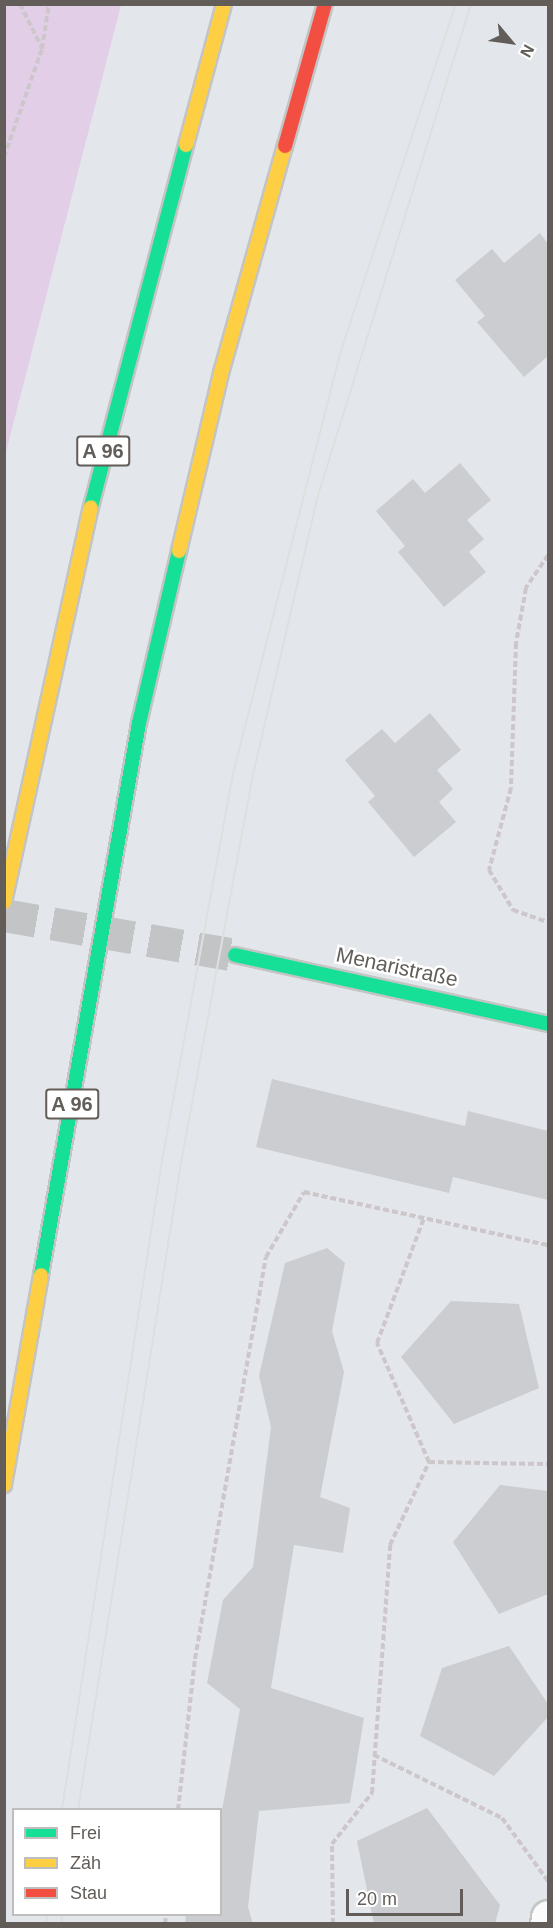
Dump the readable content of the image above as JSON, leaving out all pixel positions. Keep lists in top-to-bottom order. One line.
{"streets":{"main road":["A 96","Menaristraße"]},"legend":["Frei","Zäh","Stau"],"scale_bar":"20 m","north":"bottom right"}
